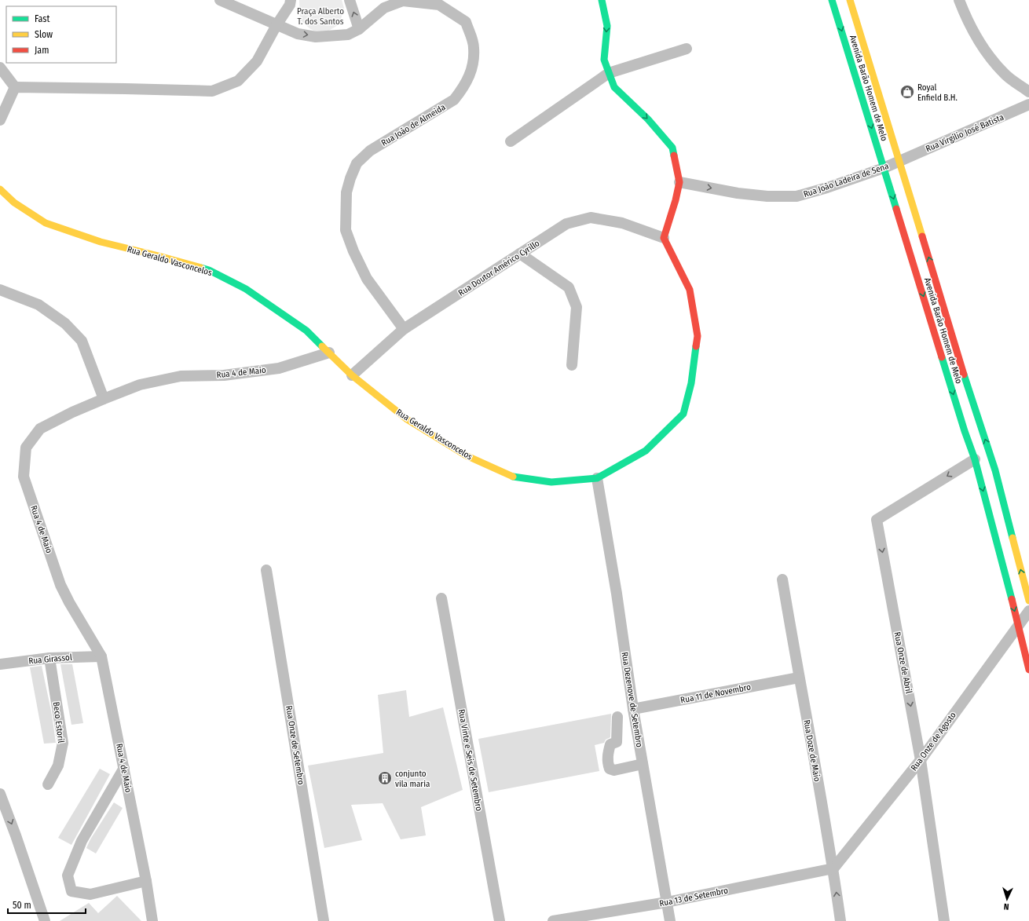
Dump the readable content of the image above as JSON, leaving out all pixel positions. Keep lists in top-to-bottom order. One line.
{"streets":{"main road":["Avenida Barão Homem de Melo","Rua Geraldo Vasconcelos"],"street":["Rua João de Almeida","Rua Virgílio José Batista","Rua João Ladeira de Sena","Rua Doutor Américo Cyrillo","Rua 4 de Maio","Rua Girassol","Rua Onze de Abril","Rua 11 de Novembro","Rua Dezenove de Setembro","Beco Estoril","Rua Onze de Agosto","Rua Onze de Setembro","Rua Doze de Maio","Rua Vinte e Seis de Setembro","Rua 13 de Setembro"]},"crossings":[["Avenida Barão Homem de Melo","Rua Virgílio José Batista"],["Avenida Barão Homem de Melo","Rua João Ladeira de Sena"],["Avenida Barão Homem de Melo","Rua Onze de Abril"],["Avenida Barão Homem de Melo","Rua Onze de Agosto"],["Rua João de Almeida","Rua Doutor Américo Cyrillo"],["Rua Virgílio José Batista","Rua João Ladeira de Sena"],["Rua Geraldo Vasconcelos","Rua Doutor Américo Cyrillo"],["Rua Geraldo Vasconcelos","Rua 4 de Maio"],["Rua Geraldo Vasconcelos","Rua Dezenove de Setembro"],["Rua 4 de Maio","Rua Girassol"],["Rua Girassol","Beco Estoril"],["Rua Onze de Abril","Rua Onze de Agosto"],["Rua 11 de Novembro","Rua Dezenove de Setembro"],["Rua 11 de Novembro","Rua Doze de Maio"],["Rua Dezenove de Setembro","Rua 13 de Setembro"],["Rua Onze de Agosto","Rua Doze de Maio"],["Rua Onze de Agosto","Rua 13 de Setembro"],["Rua Doze de Maio","Rua 13 de Setembro"]],"one_way":["Rua João Ladeira de Sena","Rua Onze de Abril"],"parks":["Praça Alberto T. dos Santos"],"places":{"shop":["Royal Enfield B.H."],"building":["conjunto vila maria"]},"legend":["Fast","Slow","Jam"],"scale_bar":"50 m","north":"bottom"}
